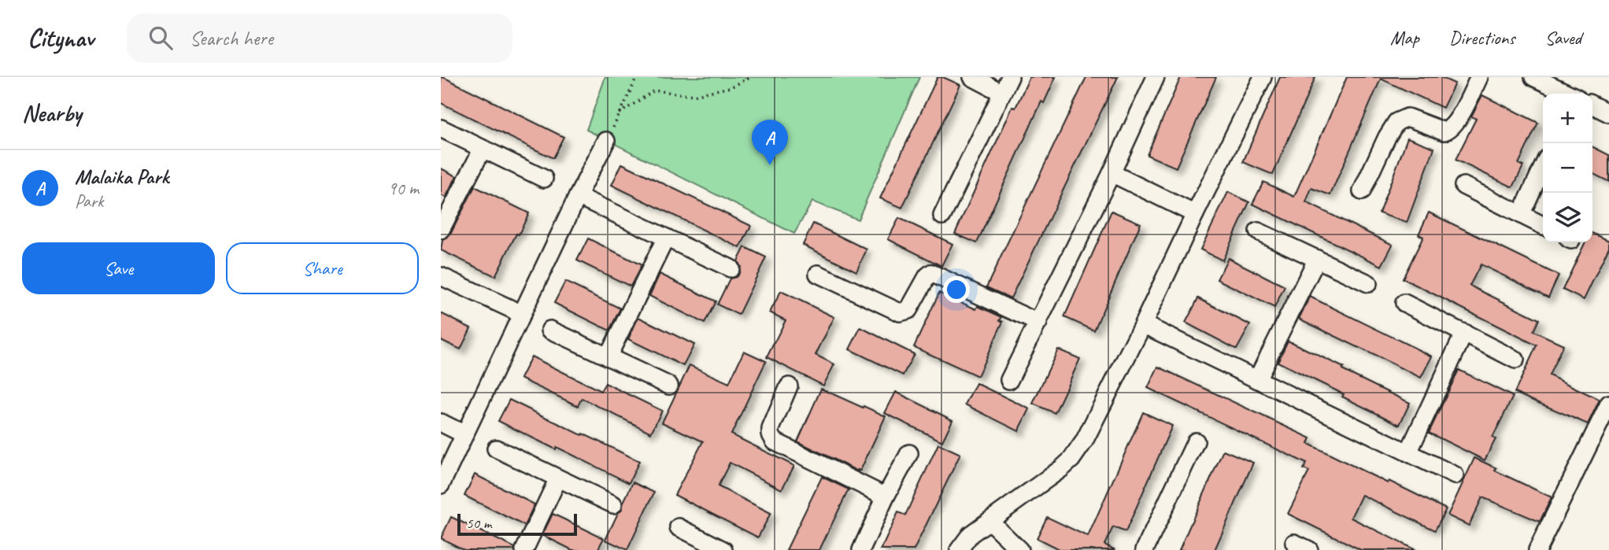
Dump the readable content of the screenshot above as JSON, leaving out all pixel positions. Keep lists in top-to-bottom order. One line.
{"scale_bar":"50 m","page":{"header":"Citynav","search":"Search here","nav":["Map","Directions","Saved"],"heading":"Nearby","map_buttons":["+","−"],"pins":"A","list":[{"mark":"A","name":"Malaika Park","note":"Park","value":"90 m"}],"buttons":["Save","Share"],"scale":"50 m"}}
